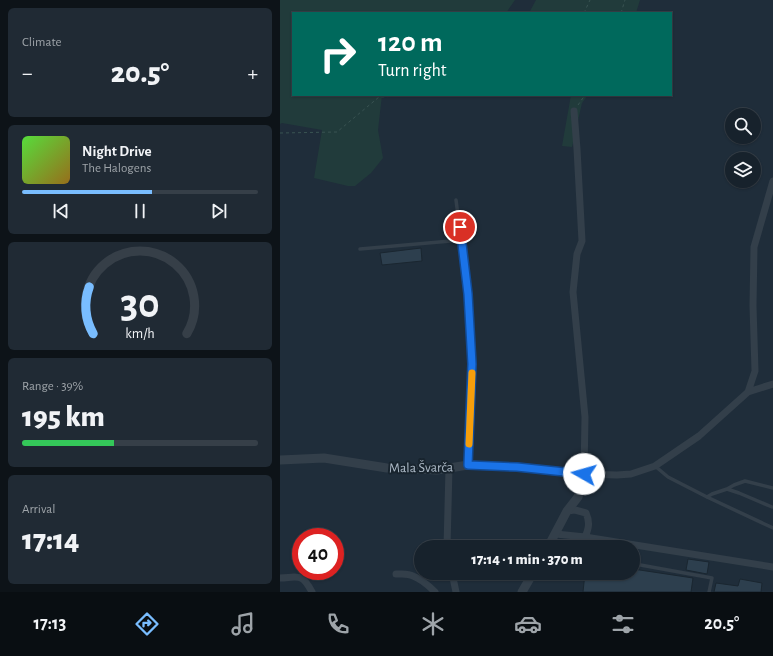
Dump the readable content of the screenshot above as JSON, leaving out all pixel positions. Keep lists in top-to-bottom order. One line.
{"streets":{"street":["Mala Švarča"]},"page":{"tile":["Climate",["Range · 39%","195 km"],["Arrival","17:14"]],"turn":["120 m","Turn right"],"heat":["−","20.5°","+"],"song":["Night Drive","The Halogens"],"limit":"40","trip":"17:14 · 1 min · 370 m","tabs":["17:13","20.5°"],"gauge":["30","km/h"]}}
